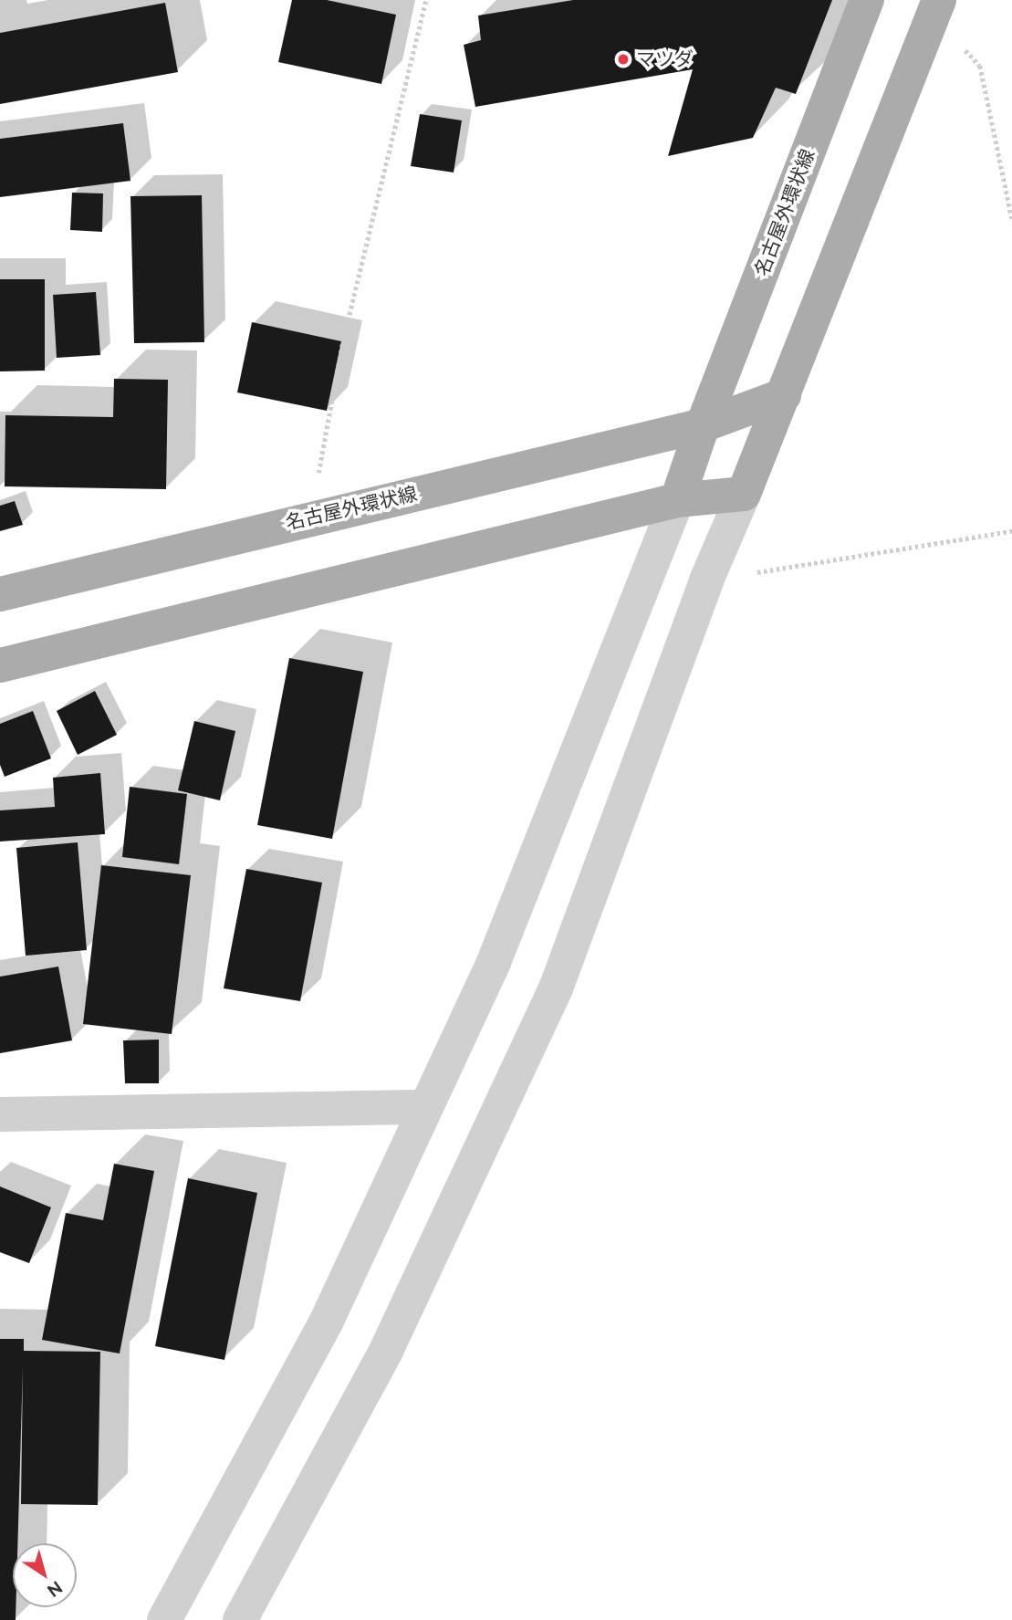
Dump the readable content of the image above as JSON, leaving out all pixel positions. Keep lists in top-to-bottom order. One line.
{"streets":{"main road":["名古屋外環状線"]},"places":["マツダ"],"north":"bottom right"}
